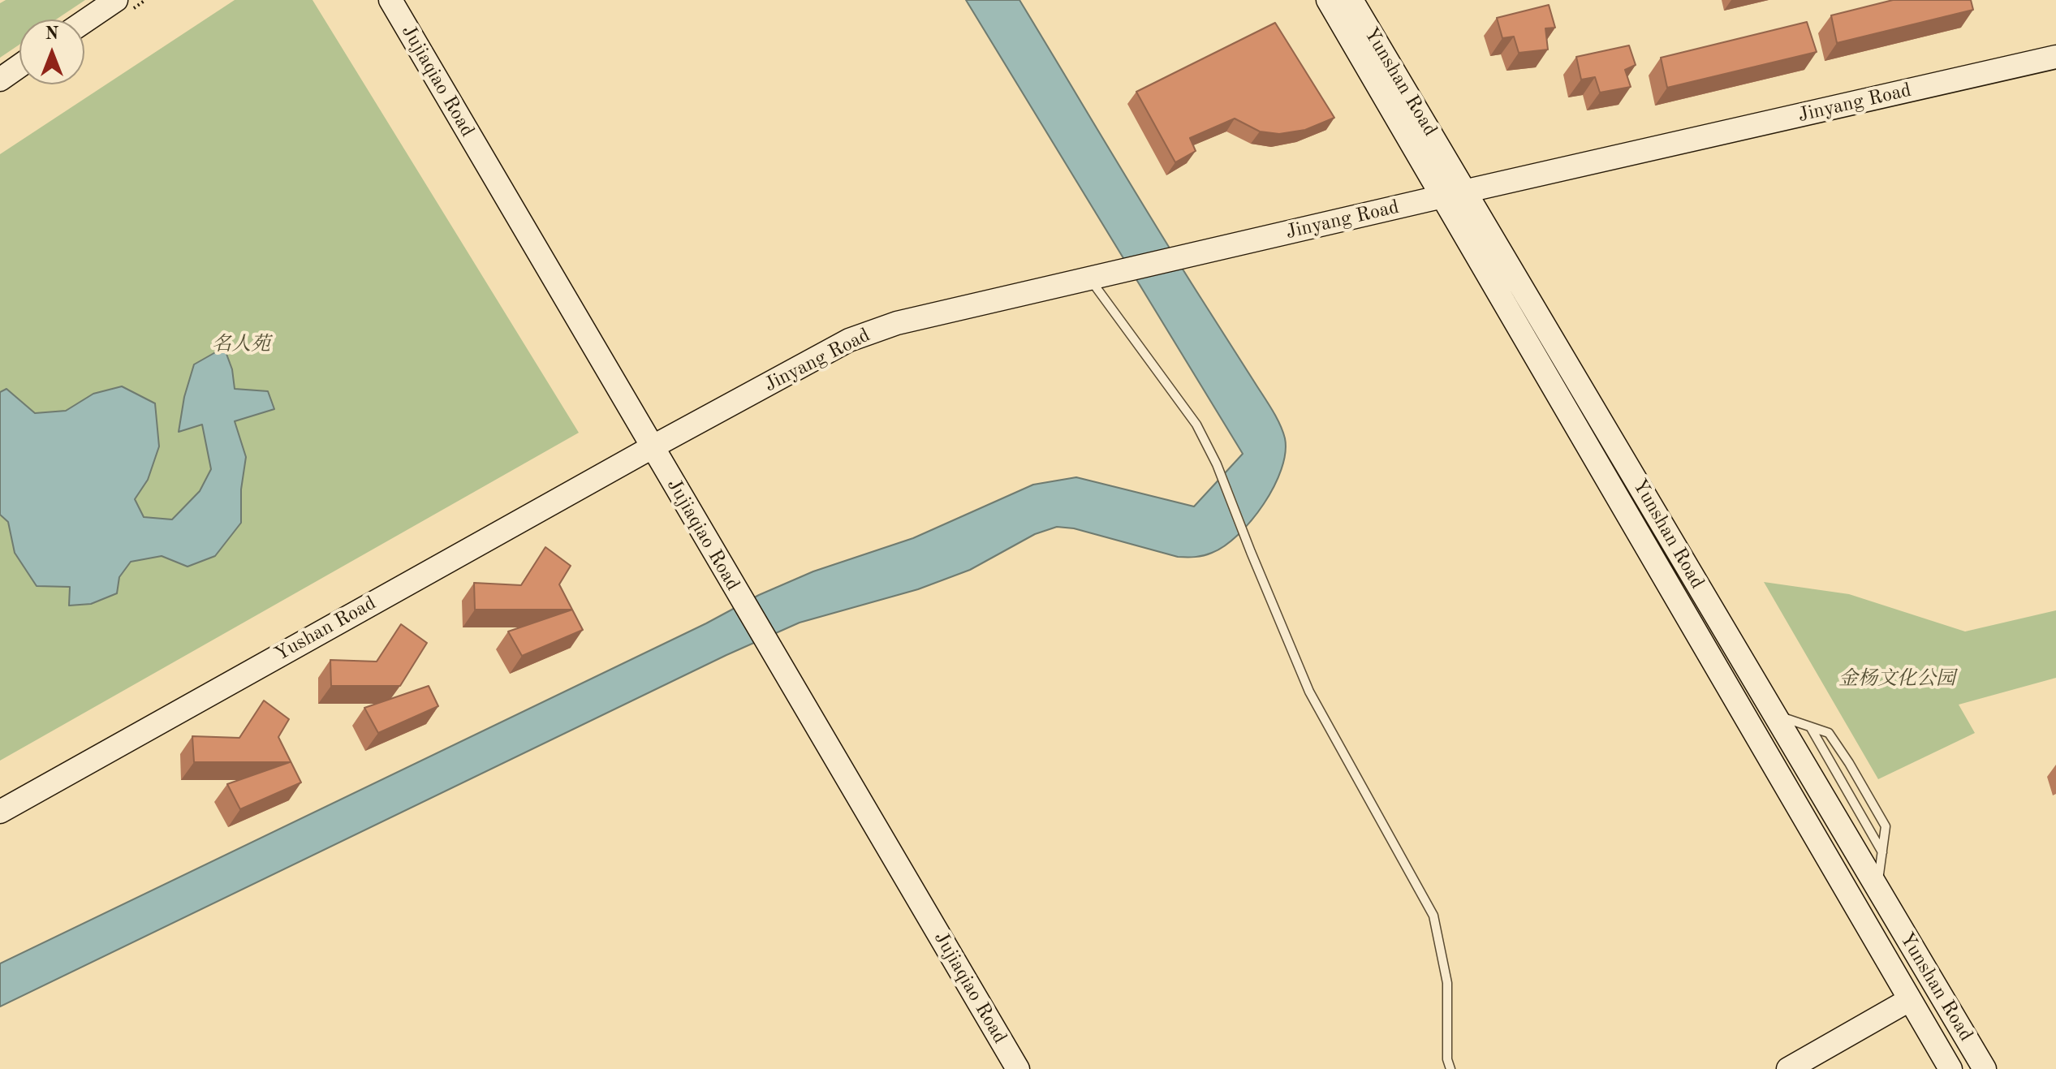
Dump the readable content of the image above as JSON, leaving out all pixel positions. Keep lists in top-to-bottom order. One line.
{"streets":{"street":["Jujiaqiao Road","Yunshan Road","Jinyang Road","Yushan Road"]},"crossings":[["Jujiaqiao Road","Jinyang Road"],["Jujiaqiao Road","Yushan Road"],["Yunshan Road","Jinyang Road"],["Jinyang Road","Yushan Road"]],"parks":["名人苑","金杨文化公园"],"north":"top"}
